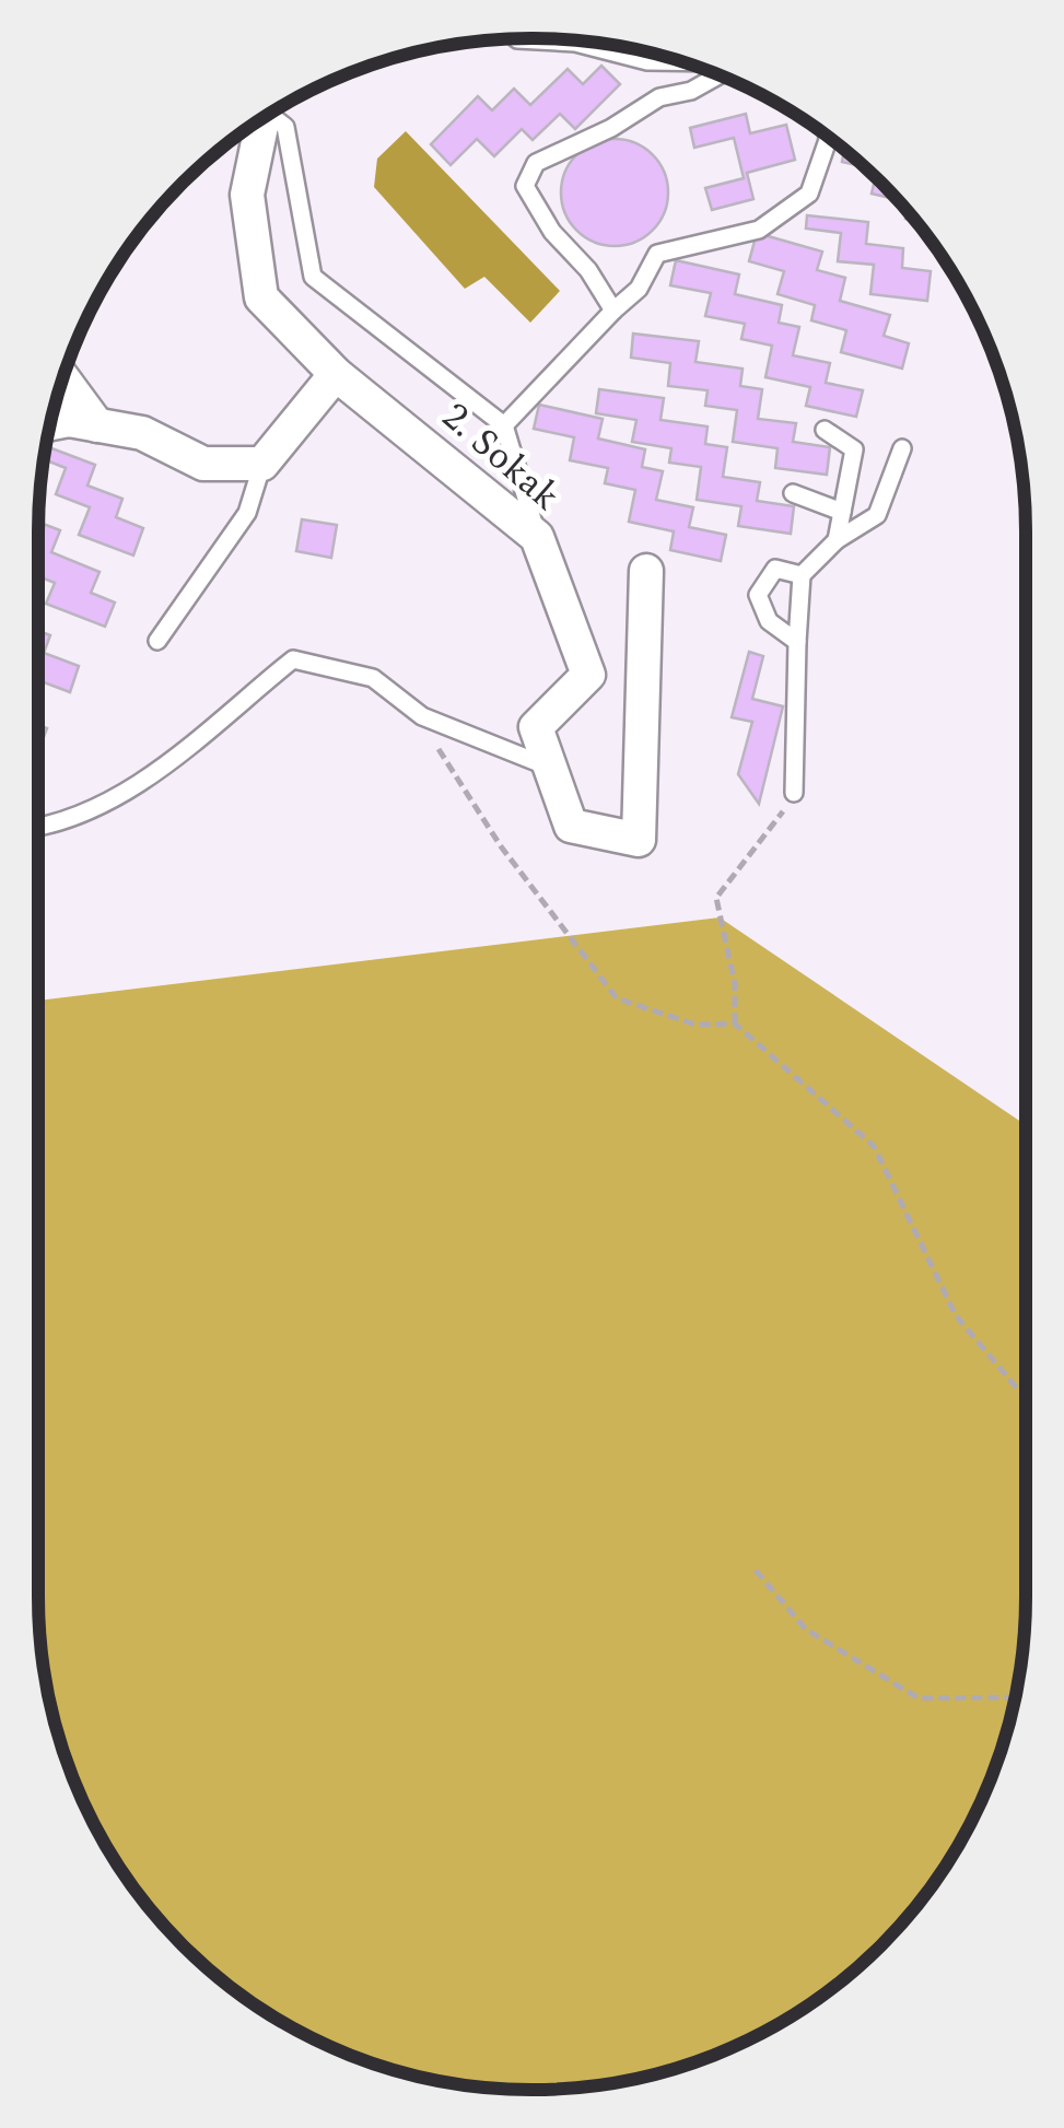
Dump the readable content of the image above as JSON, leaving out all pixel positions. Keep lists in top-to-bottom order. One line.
{"streets":{"street":["2. Sokak"]}}
